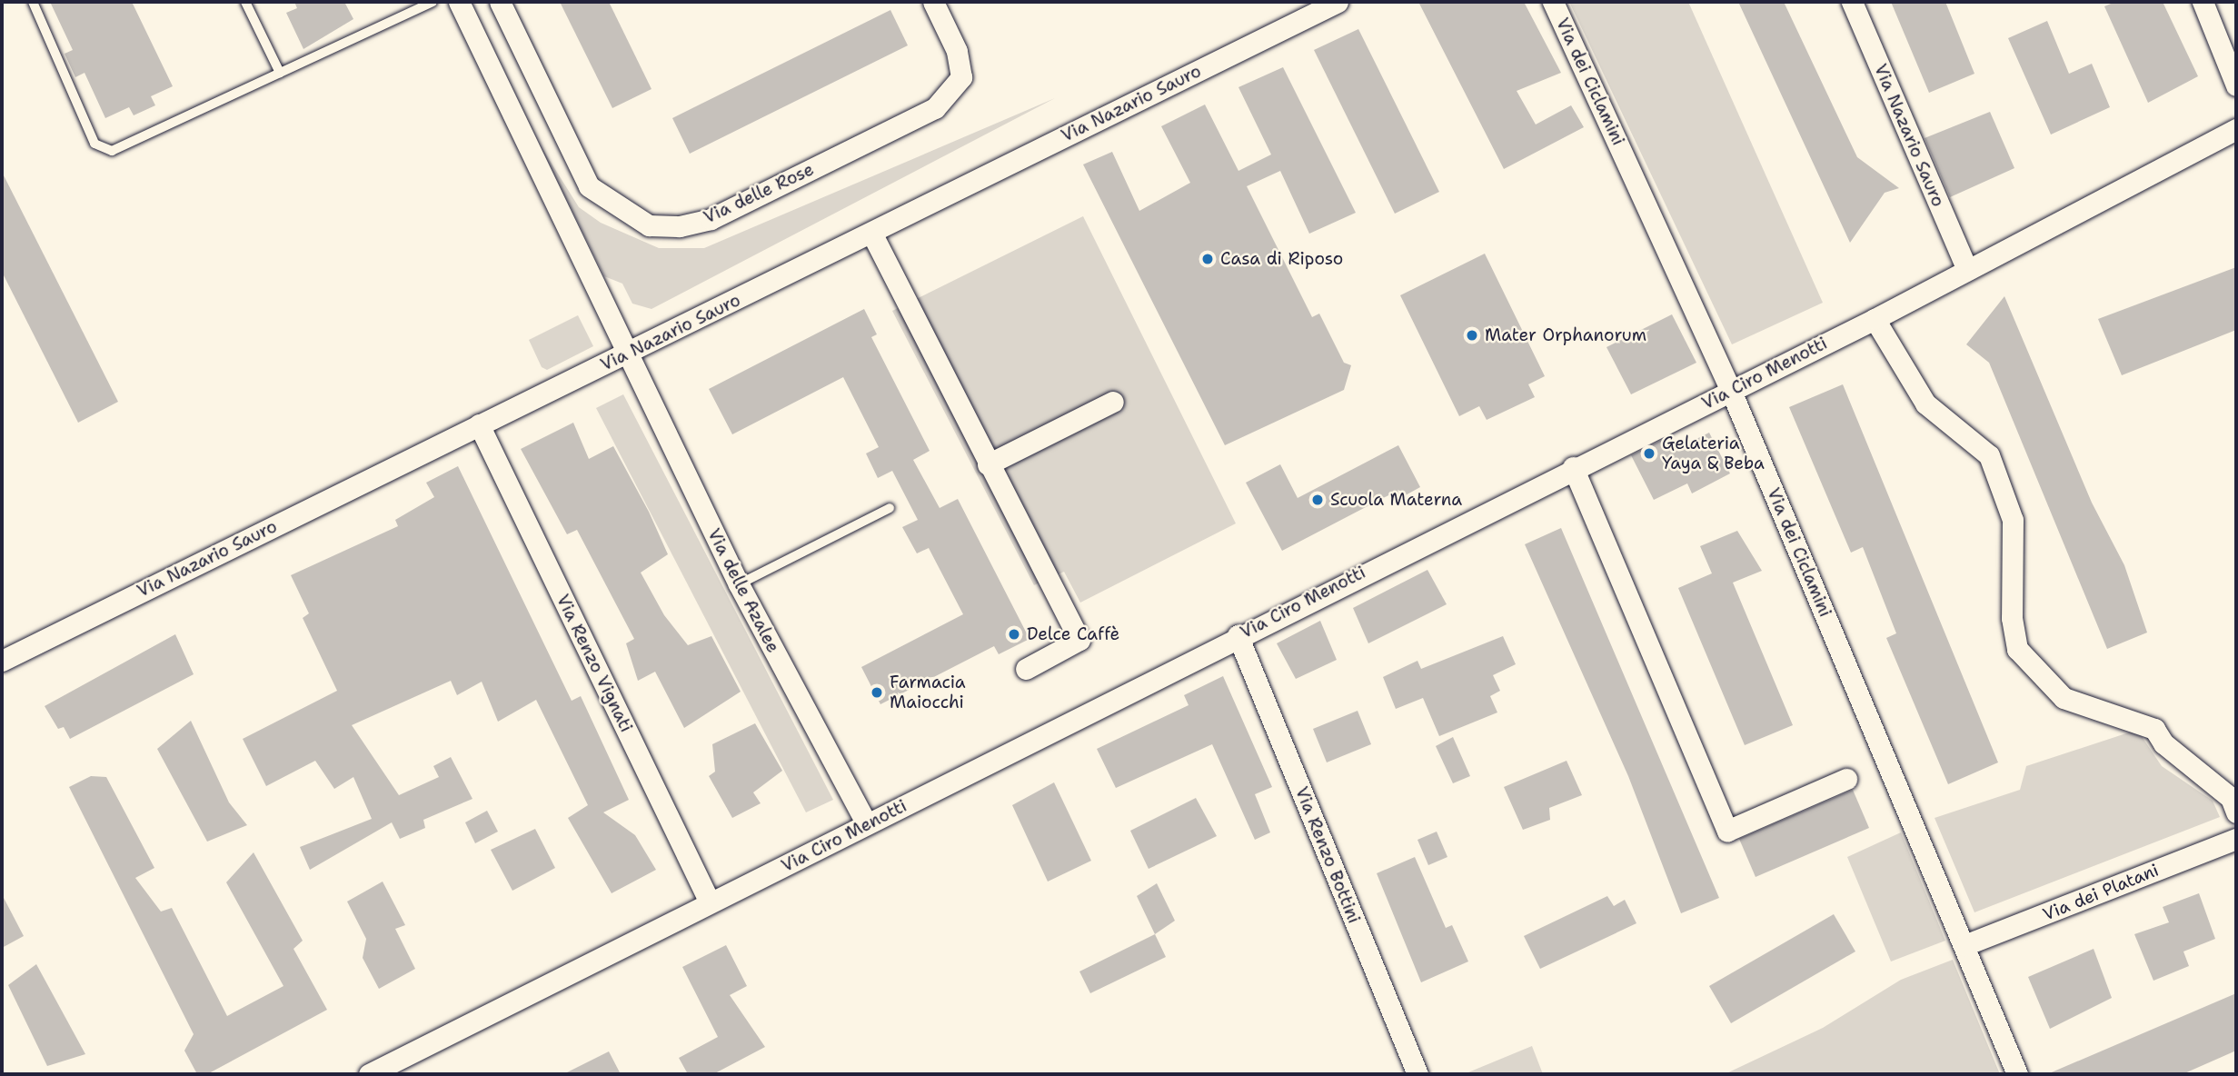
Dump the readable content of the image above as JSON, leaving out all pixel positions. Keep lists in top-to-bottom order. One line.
{"streets":{"street":["Via dei Ciclamini","Via Nazario Sauro","Via delle Rose","Via Ciro Menotti","Via delle Azalee","Via Renzo Vignati","Via Renzo Bottini","Via dei Platani"]},"crossings":[["Via dei Ciclamini","Via Ciro Menotti"],["Via dei Ciclamini","Via dei Platani"],["Via Nazario Sauro","Via Ciro Menotti"],["Via Nazario Sauro","Via delle Azalee"],["Via Nazario Sauro","Via Renzo Vignati"],["Via Ciro Menotti","Via delle Azalee"],["Via Ciro Menotti","Via Renzo Vignati"],["Via Ciro Menotti","Via Renzo Bottini"]],"places":["Casa di Riposo","Mater Orphanorum","Gelateria Yaya & Beba","Scuola Materna","Delce Caffè","Farmacia Maiocchi"]}
